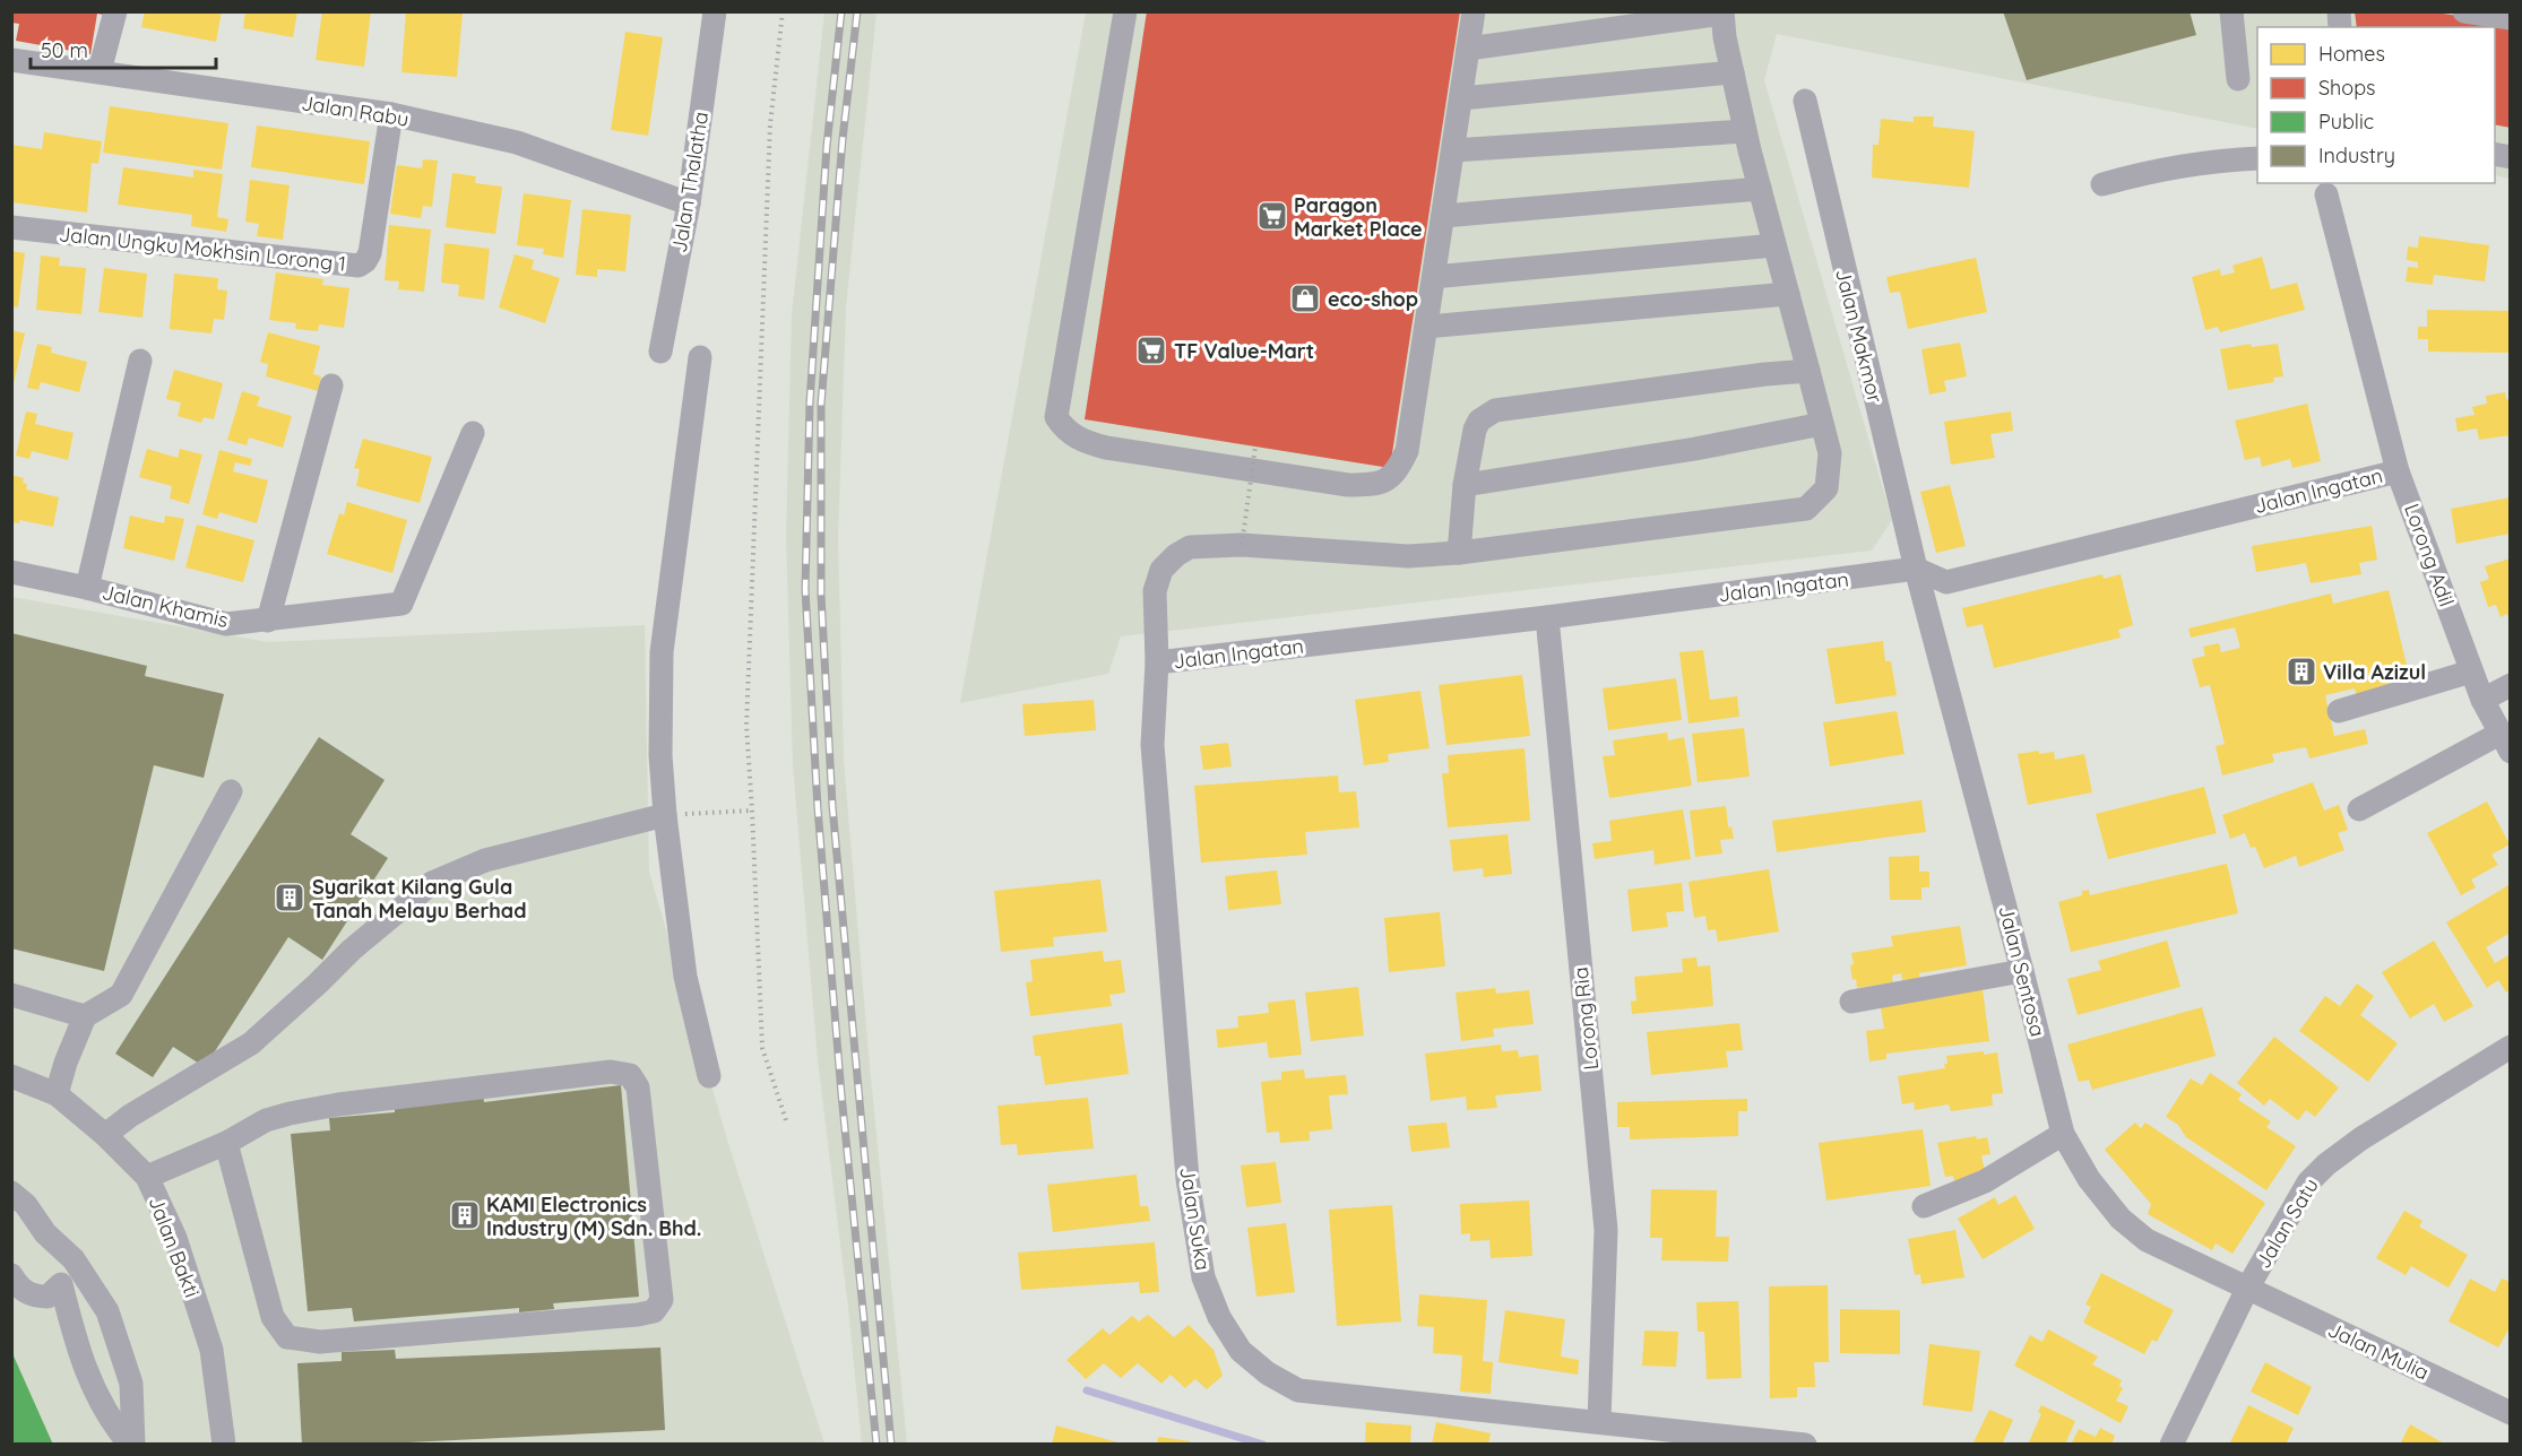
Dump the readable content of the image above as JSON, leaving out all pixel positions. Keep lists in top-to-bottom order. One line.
{"streets":{"street":["Jalan Rabu","Jalan Thalatha","Jalan Ungku Mokhsin Lorong 1","Jalan Makmor","Jalan Ingatan","Lorong Adil","Jalan Khamis","Jalan Sentosa","Lorong Ria","Jalan Suka","Jalan Satu","Jalan Bakti","Jalan Mulia"]},"crossings":[["Jalan Rabu","Jalan Thalatha"],["Jalan Rabu","Jalan Ungku Mokhsin Lorong 1"],["Jalan Makmor","Jalan Ingatan"],["Jalan Makmor","Jalan Sentosa"],["Jalan Ingatan","Lorong Adil"],["Jalan Ingatan","Jalan Sentosa"],["Jalan Ingatan","Lorong Ria"],["Jalan Ingatan","Jalan Suka"],["Jalan Sentosa","Jalan Satu"],["Jalan Sentosa","Jalan Mulia"],["Lorong Ria","Jalan Suka"],["Jalan Satu","Jalan Mulia"]],"places":{"supermarket":["Paragon Market Place","TF Value-Mart"],"shop":["eco-shop"],"building":["Villa Azizul","Syarikat Kilang Gula Tanah Melayu Berhad","KAMI Electronics Industry (M) Sdn. Bhd."]},"legend":["Homes","Shops","Public","Industry"],"scale_bar":"50 m"}
